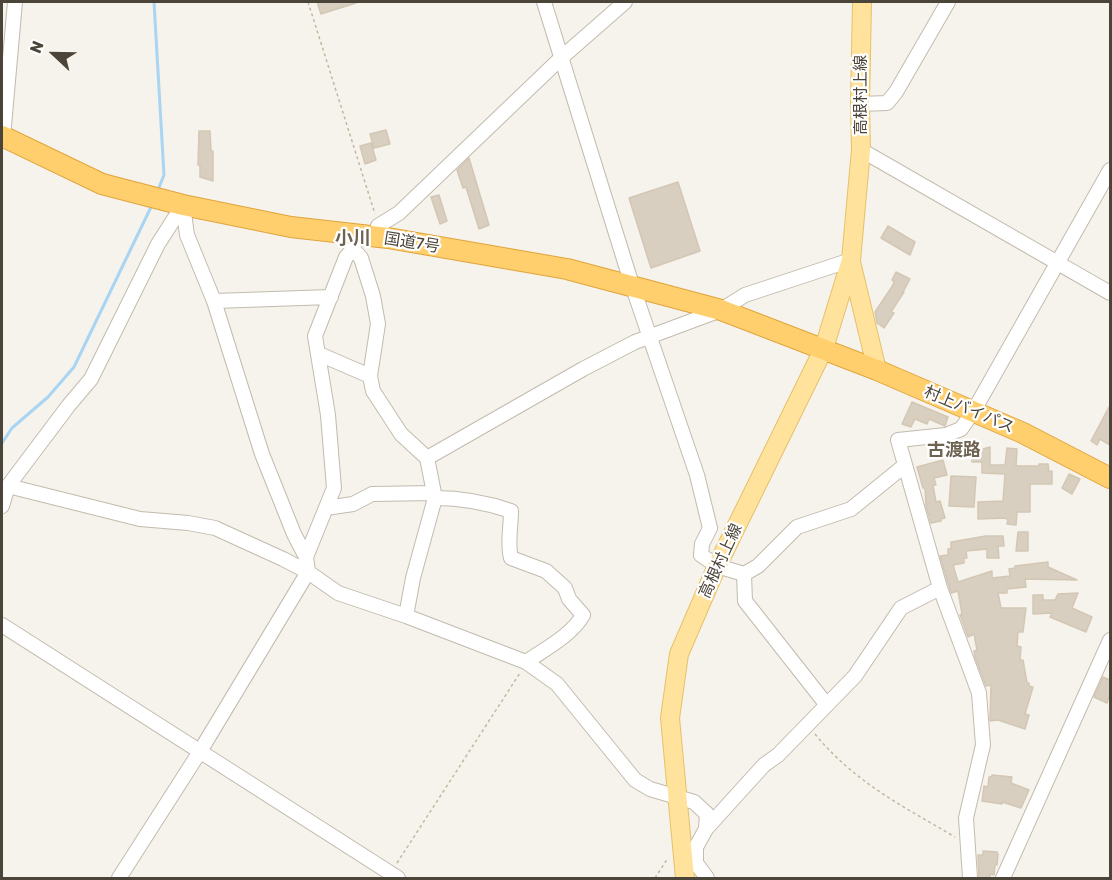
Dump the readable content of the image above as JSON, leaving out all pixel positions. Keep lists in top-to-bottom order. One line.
{"streets":{"highway":["国道7号","村上バイパス"],"main road":["高根村上線"]},"crossings":[["高根村上線","国道7号"],["高根村上線","村上バイパス"],["国道7号","村上バイパス"]],"districts":["小川","古渡路"],"north":"left"}
